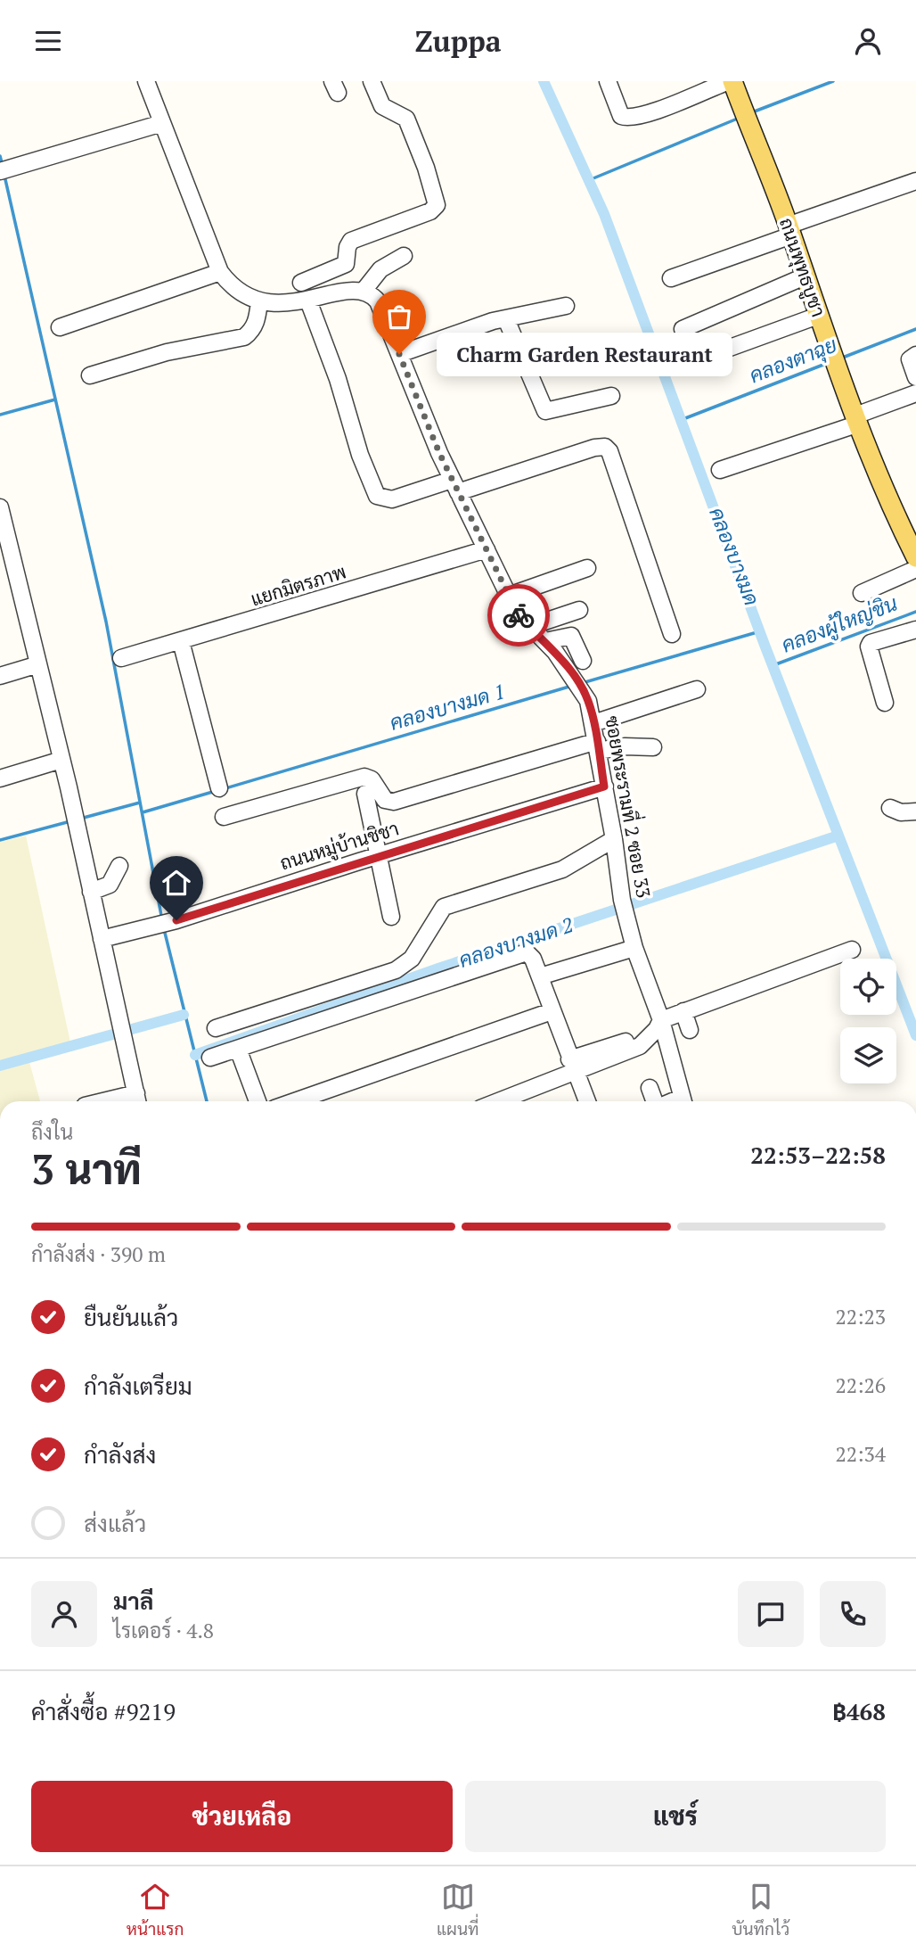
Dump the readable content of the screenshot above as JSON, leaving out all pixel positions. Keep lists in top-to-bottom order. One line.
{"streets":{"main road":["ถนนพุทธบูชา"],"street":["แยกมิตรภาพ","ซอยพระรามที่ 2 ซอย 33","ถนนหมู่บ้านชิชา"]},"crossings":[["แยกมิตรภาพ","ซอยพระรามที่ 2 ซอย 33"],["ซอยพระรามที่ 2 ซอย 33","ถนนหมู่บ้านชิชา"]],"water":["คลองตาฉุย","คลองบางมด","คลองผู้ใหญ่ชิน","คลองบางมด 1","คลองบางมด 2"],"places":["Charm Garden Restaurant"],"page":{"header":"Zuppa","bubble":"Charm Garden Restaurant","heading":["3 นาที","ถึงใน","22:53–22:58"],"panel":["มาลี","ไรเดอร์ · 4.8","คำสั่งซื้อ #9219","฿468"],"bar":"กำลังส่ง · 390 m","list":[["ยืนยันแล้ว","22:23"],["กำลังเตรียม","22:26"],["กำลังส่ง","22:34"],"ส่งแล้ว"],"buttons":["ช่วยเหลือ","แชร์"],"tabs":["หน้าแรก","แผนที่","บันทึกไว้"]}}
